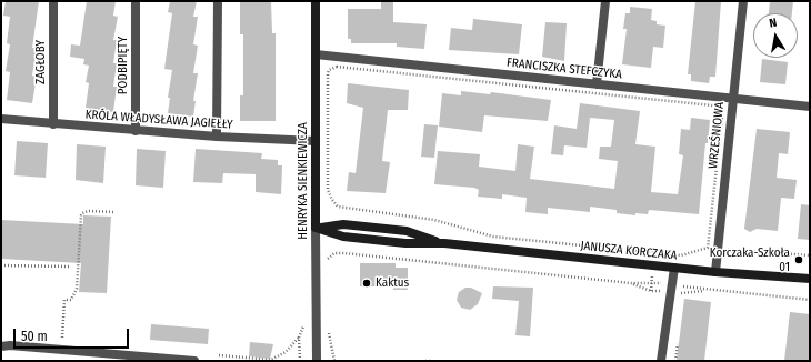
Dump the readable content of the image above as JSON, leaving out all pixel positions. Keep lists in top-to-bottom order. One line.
{"streets":{"street":["ZAGŁOBY","PODBIPIĘTY","FRANCISZKA STEFCZYKA","KRÓLA WŁADYSŁAWA JAGIEŁŁY","WRZEŚNIOWA","HENRYKA SIENKIEWICZA","JANUSZA KORCZAKA"]},"crossings":[["ZAGŁOBY","KRÓLA WŁADYSŁAWA JAGIEŁŁY"],["PODBIPIĘTY","KRÓLA WŁADYSŁAWA JAGIEŁŁY"],["FRANCISZKA STEFCZYKA","WRZEŚNIOWA"],["FRANCISZKA STEFCZYKA","HENRYKA SIENKIEWICZA"],["KRÓLA WŁADYSŁAWA JAGIEŁŁY","HENRYKA SIENKIEWICZA"],["WRZEŚNIOWA","JANUSZA KORCZAKA"],["HENRYKA SIENKIEWICZA","JANUSZA KORCZAKA"]],"places":["Korczaka-Szkoła 01","Kaktus"],"scale_bar":"50 m","north":"top"}
